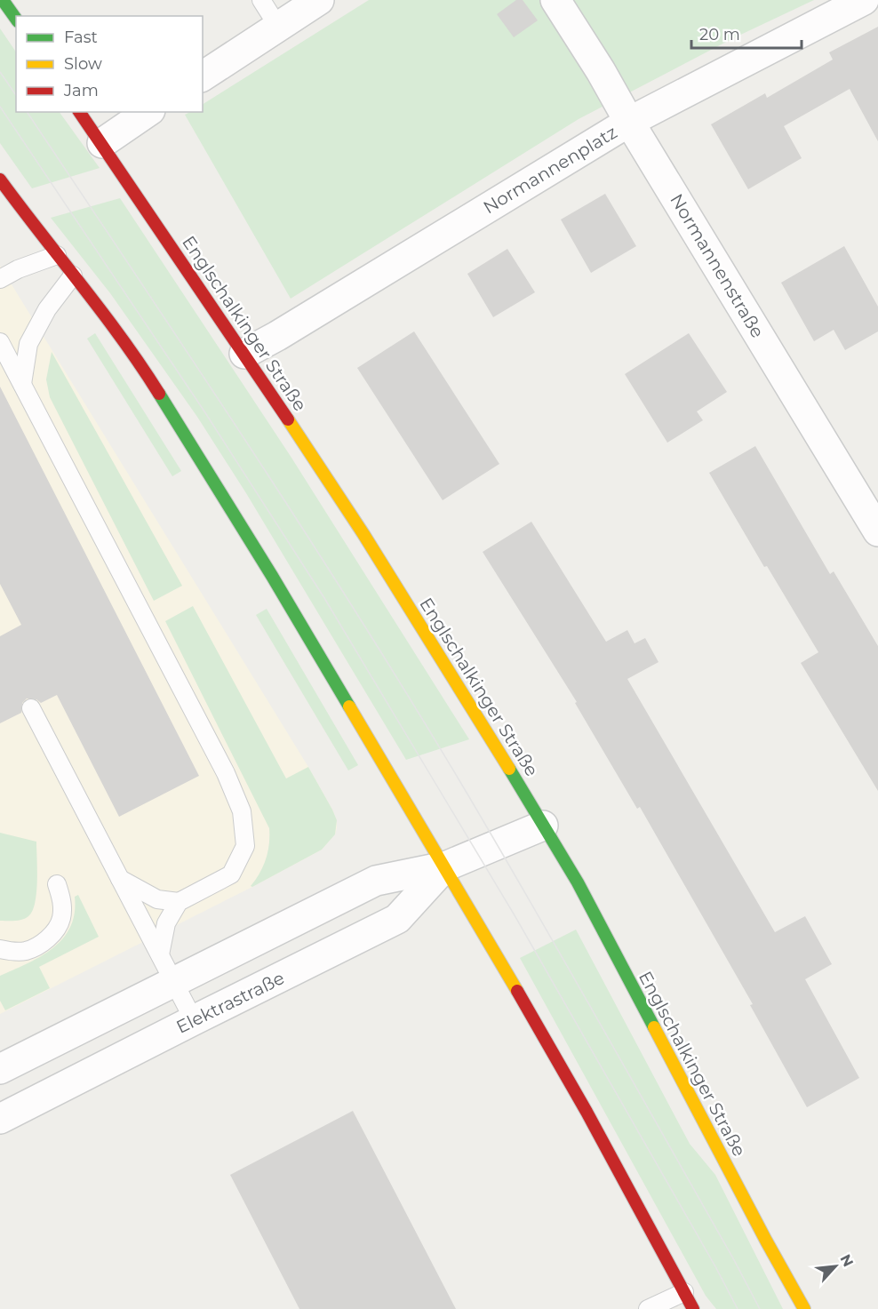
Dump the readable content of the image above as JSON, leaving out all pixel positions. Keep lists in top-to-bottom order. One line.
{"streets":{"main road":["Englschalkinger Straße"],"street":["Normannenplatz","Normannenstraße","Elektrastraße"]},"crossings":[["Normannenplatz","Normannenstraße"],["Normannenplatz","Englschalkinger Straße"],["Englschalkinger Straße","Elektrastraße"]],"legend":["Fast","Slow","Jam"],"scale_bar":"20 m","north":"top right"}
